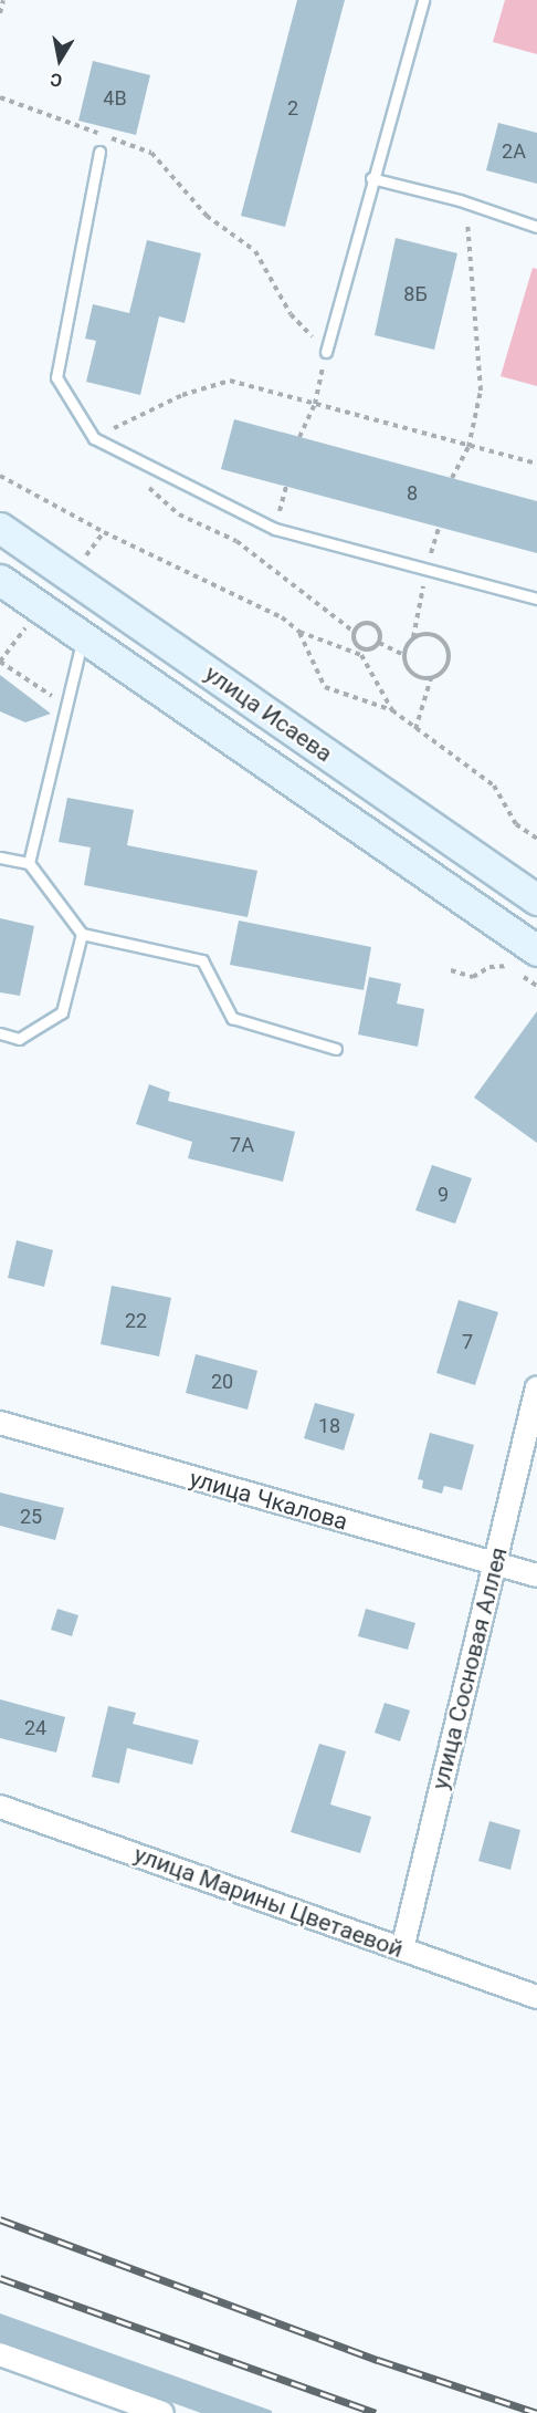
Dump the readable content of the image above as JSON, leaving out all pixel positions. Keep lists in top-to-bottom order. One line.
{"streets":{"main road":["улица Исаева"],"street":["улица Чкалова","улица Сосновая Аллея","улица Марины Цветаевой"]},"crossings":[["улица Чкалова","улица Сосновая Аллея"],["улица Сосновая Аллея","улица Марины Цветаевой"]],"house_numbers":["4В","2","2А","8Б","8","7А","9","22","7","20","18","25","24"],"north":"bottom"}
